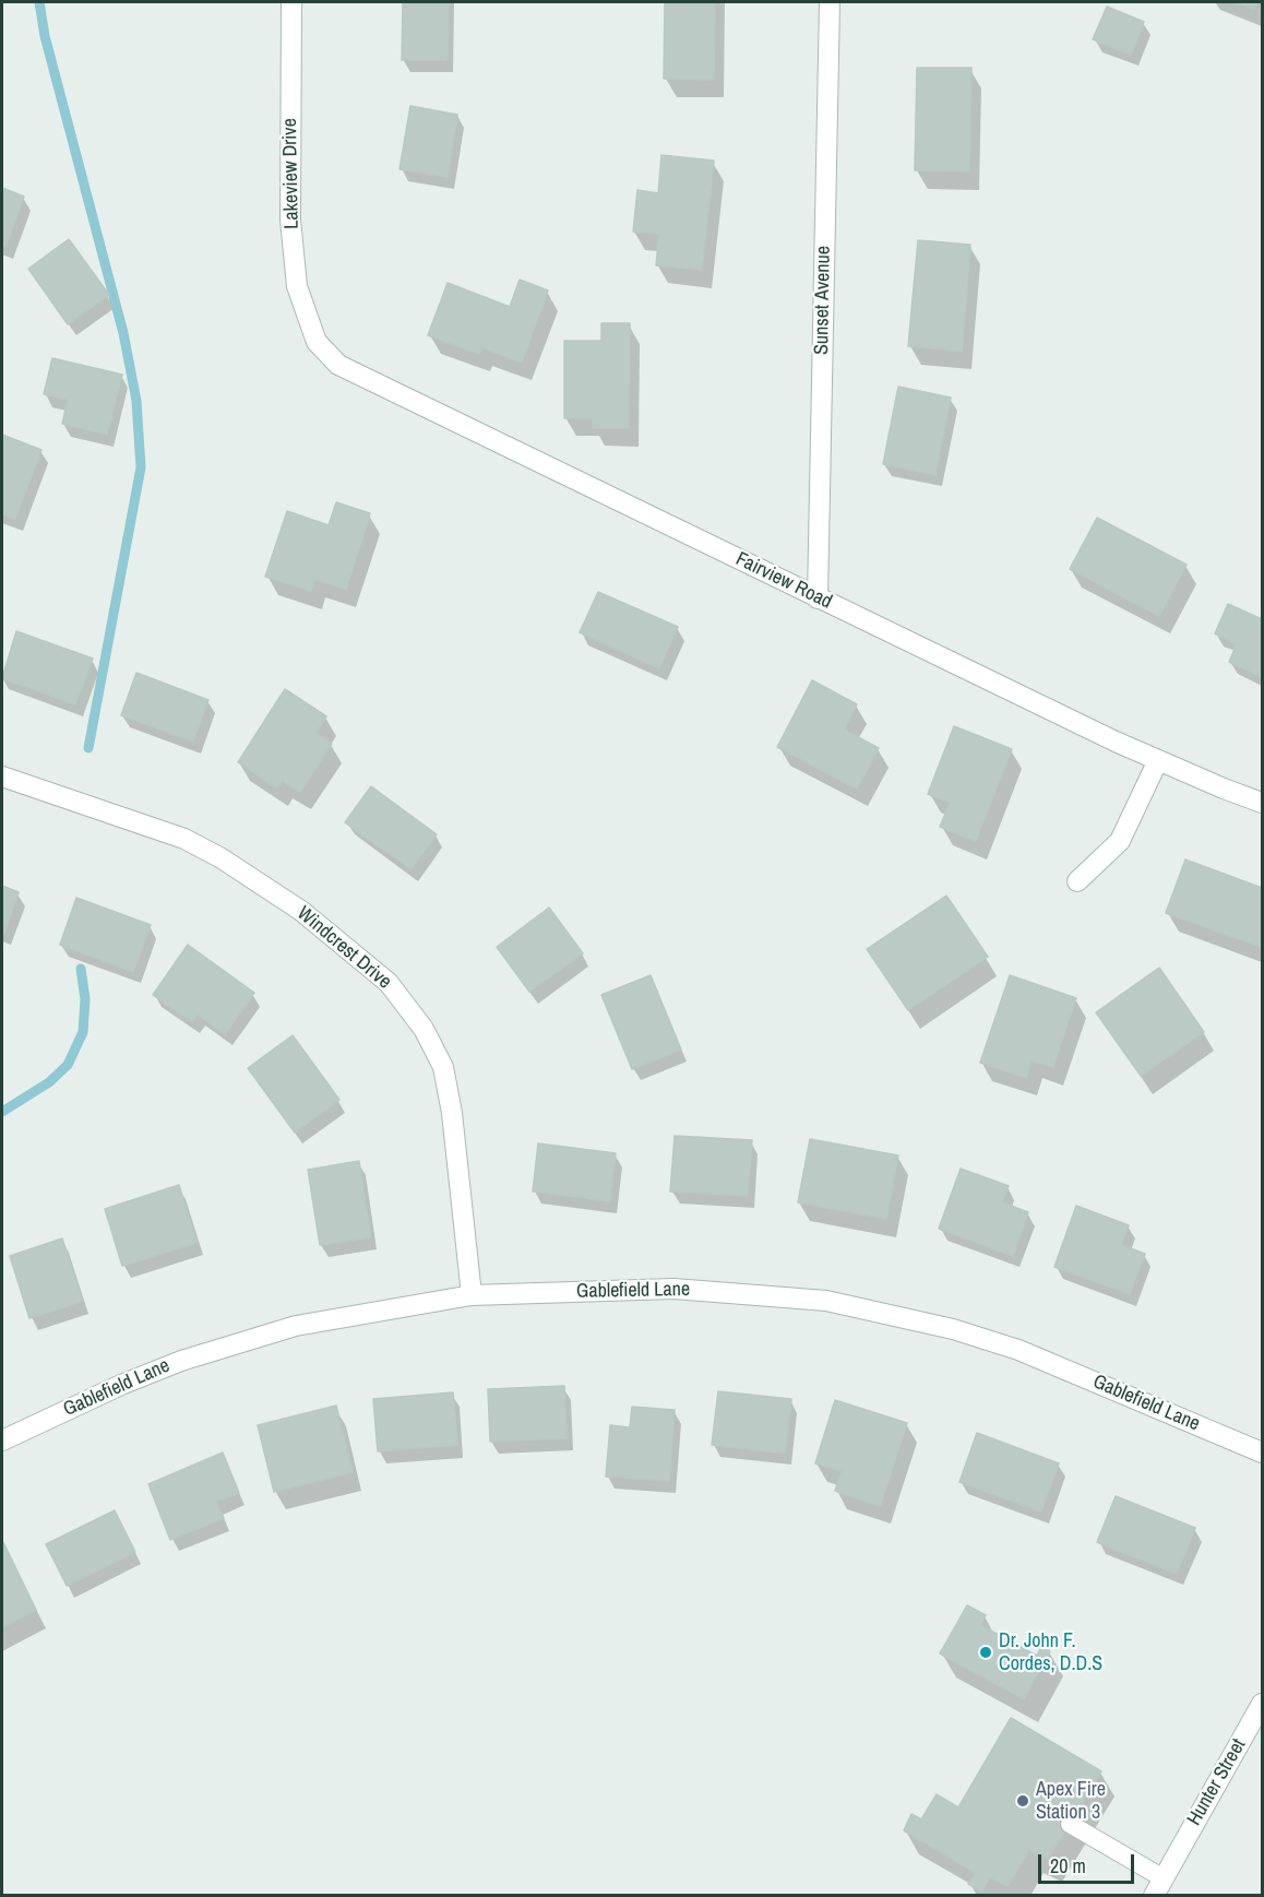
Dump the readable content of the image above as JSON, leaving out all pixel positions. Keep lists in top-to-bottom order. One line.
{"streets":{"street":["Lakeview Drive","Sunset Avenue","Fairview Road","Windcrest Drive","Gablefield Lane","Hunter Street"]},"crossings":[["Lakeview Drive","Fairview Road"],["Sunset Avenue","Fairview Road"],["Windcrest Drive","Gablefield Lane"]],"places":["Dr. John F. Cordes, D.D.S","Apex Fire Station 3"],"scale_bar":"20 m"}
